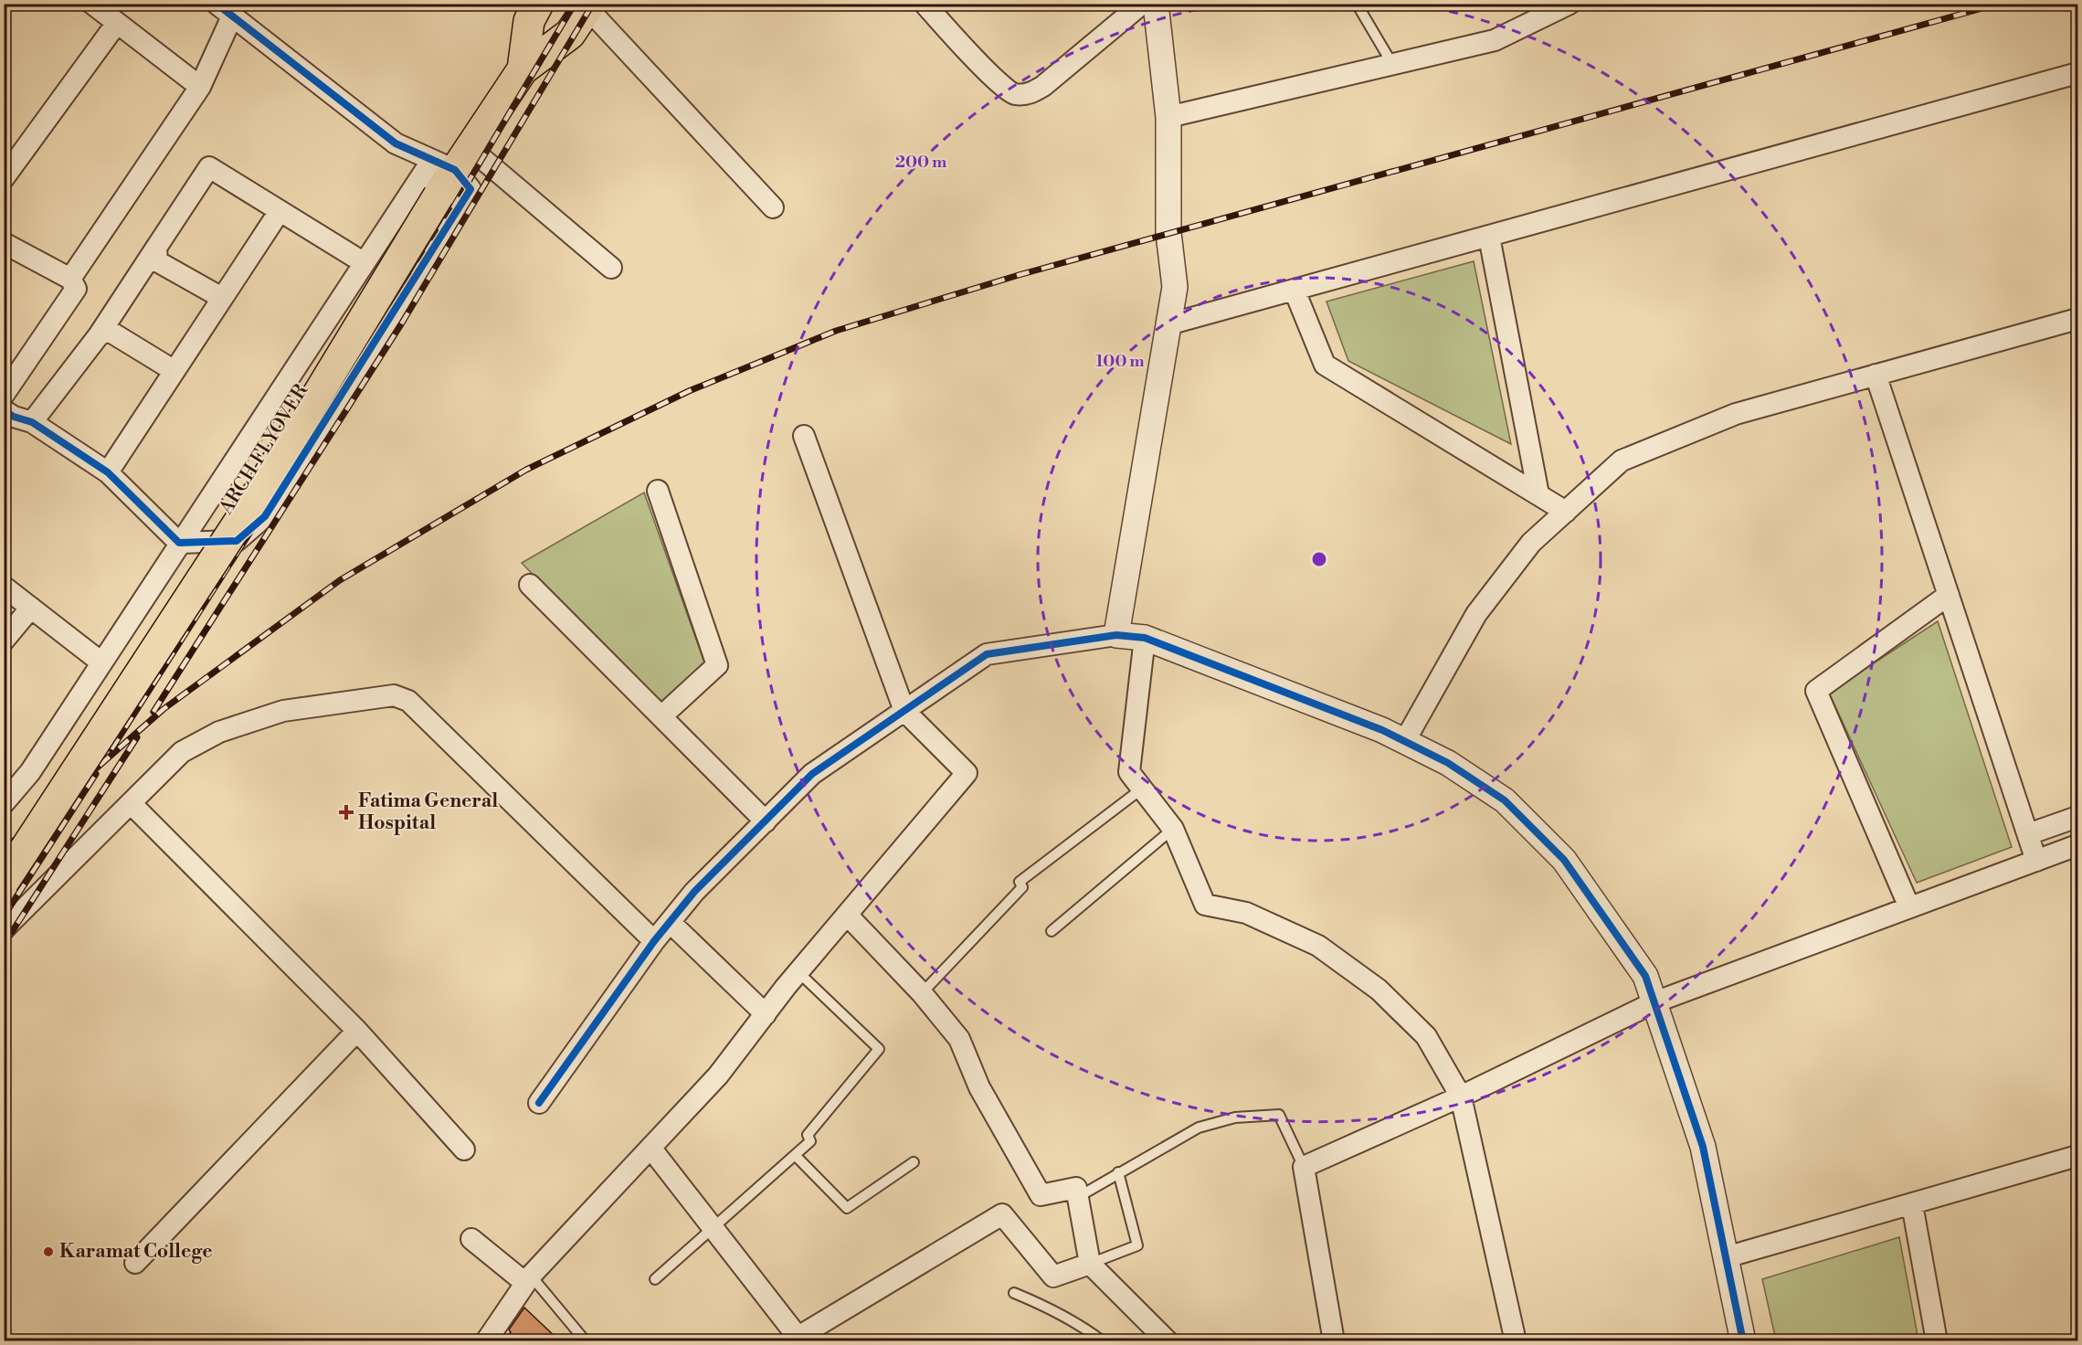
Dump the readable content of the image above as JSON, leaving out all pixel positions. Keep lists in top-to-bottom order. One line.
{"streets":{"main road":["ARCH FLYOVER"]},"places":{"health":["Fatima General Hospital"],"other":["Karamat College"]},"rings":["200 m","100 m"]}
